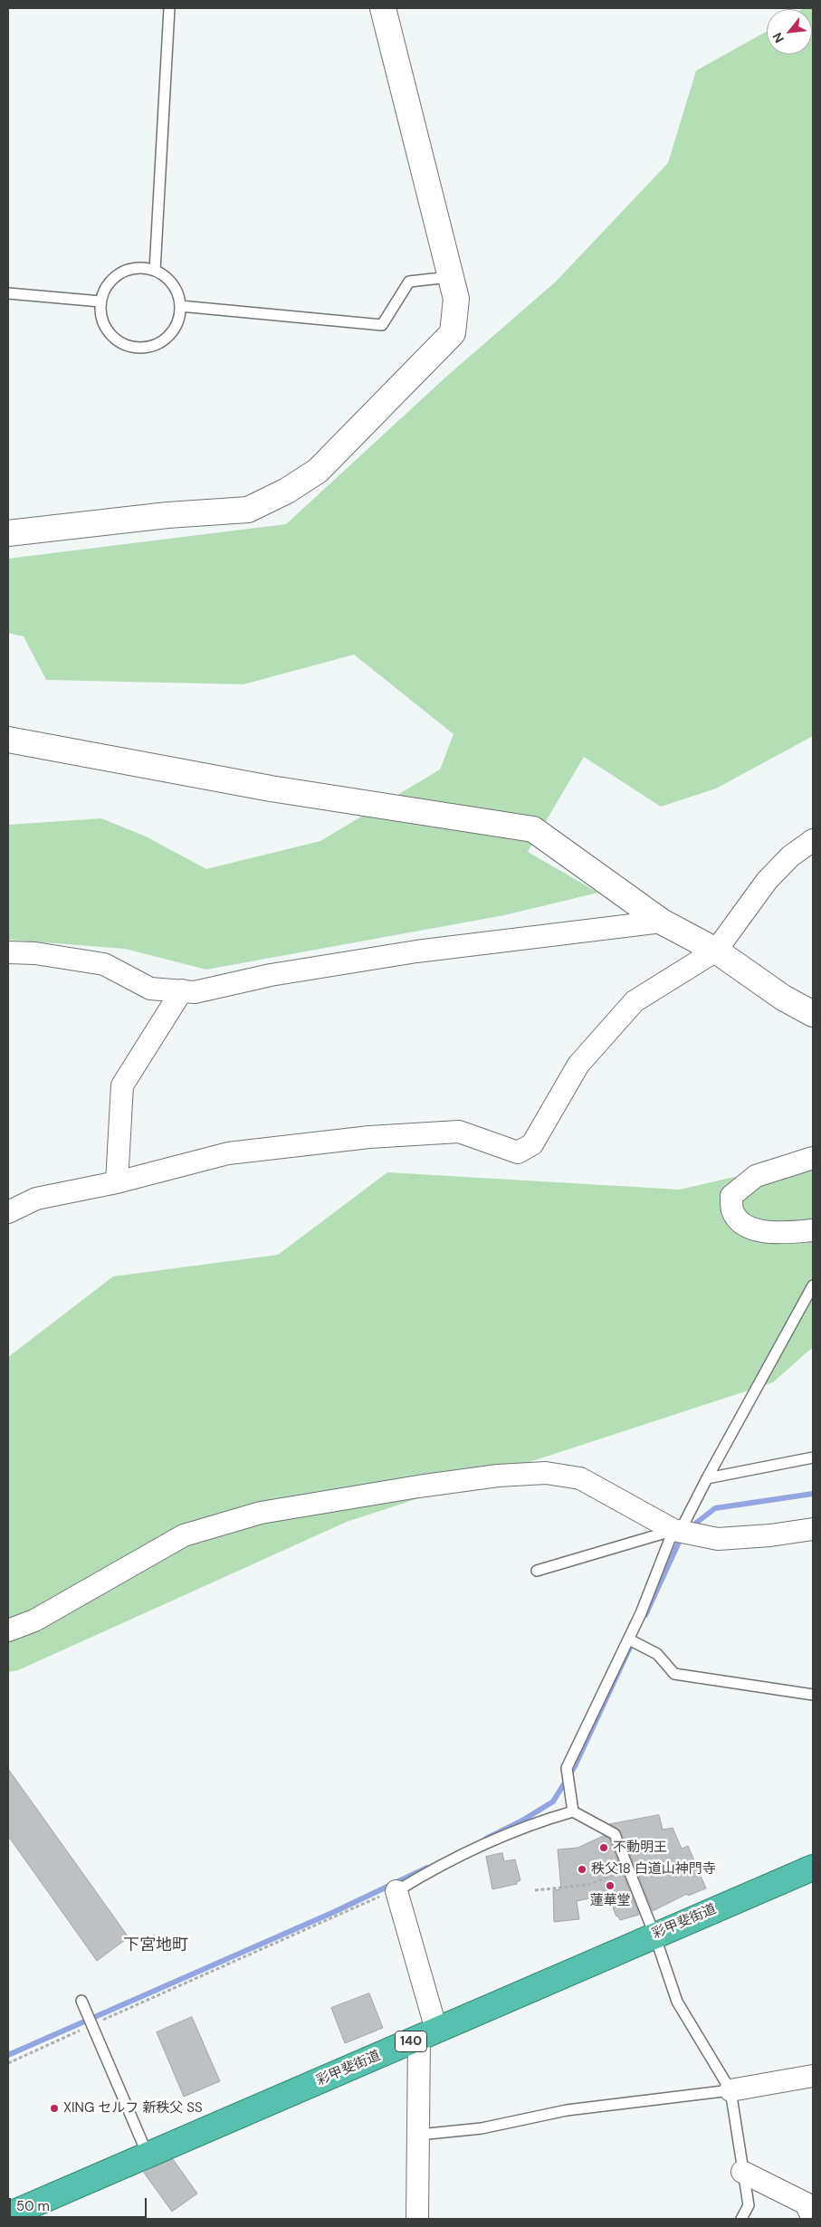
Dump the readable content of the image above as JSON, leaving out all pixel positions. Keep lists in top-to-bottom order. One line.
{"streets":{"highway":["彩甲斐街道","140"]},"districts":["下宮地町"],"places":["不動明王","秩父18 白道山神門寺","蓮華堂","XING セルフ 新秩父 SS"],"scale_bar":"50 m","north":"bottom left"}
